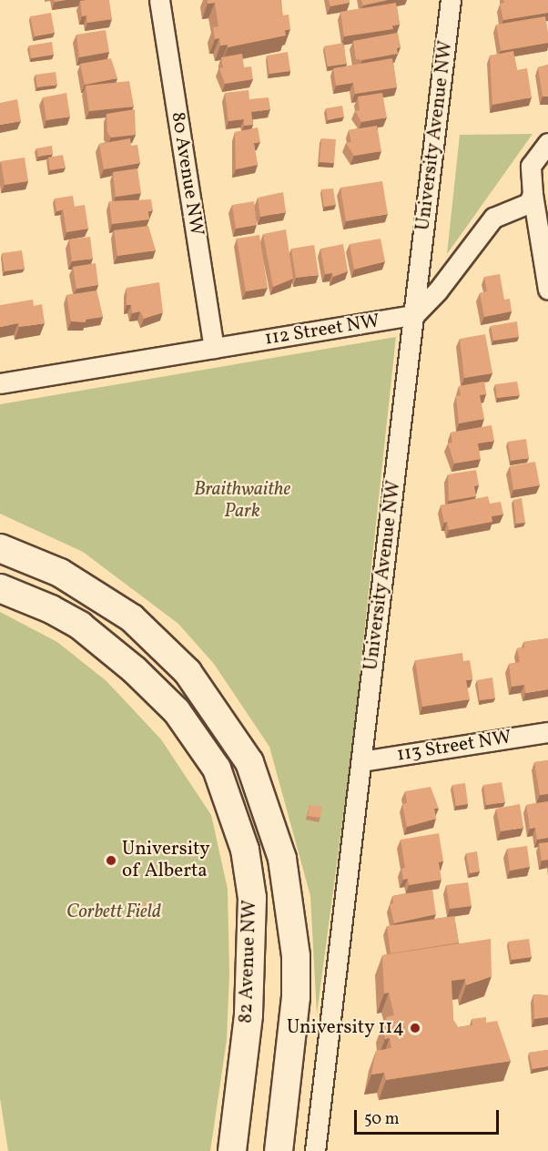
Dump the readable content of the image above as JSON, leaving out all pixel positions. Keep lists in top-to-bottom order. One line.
{"streets":{"main road":["82 Avenue NW"],"street":["University Avenue NW","80 Avenue NW","112 Street NW","113 Street NW"]},"crossings":[["University Avenue NW","112 Street NW"],["University Avenue NW","113 Street NW"],["80 Avenue NW","112 Street NW"]],"parks":["Braithwaithe Park","Corbett Field"],"places":["University of Alberta","University 114"],"scale_bar":"50 m"}
